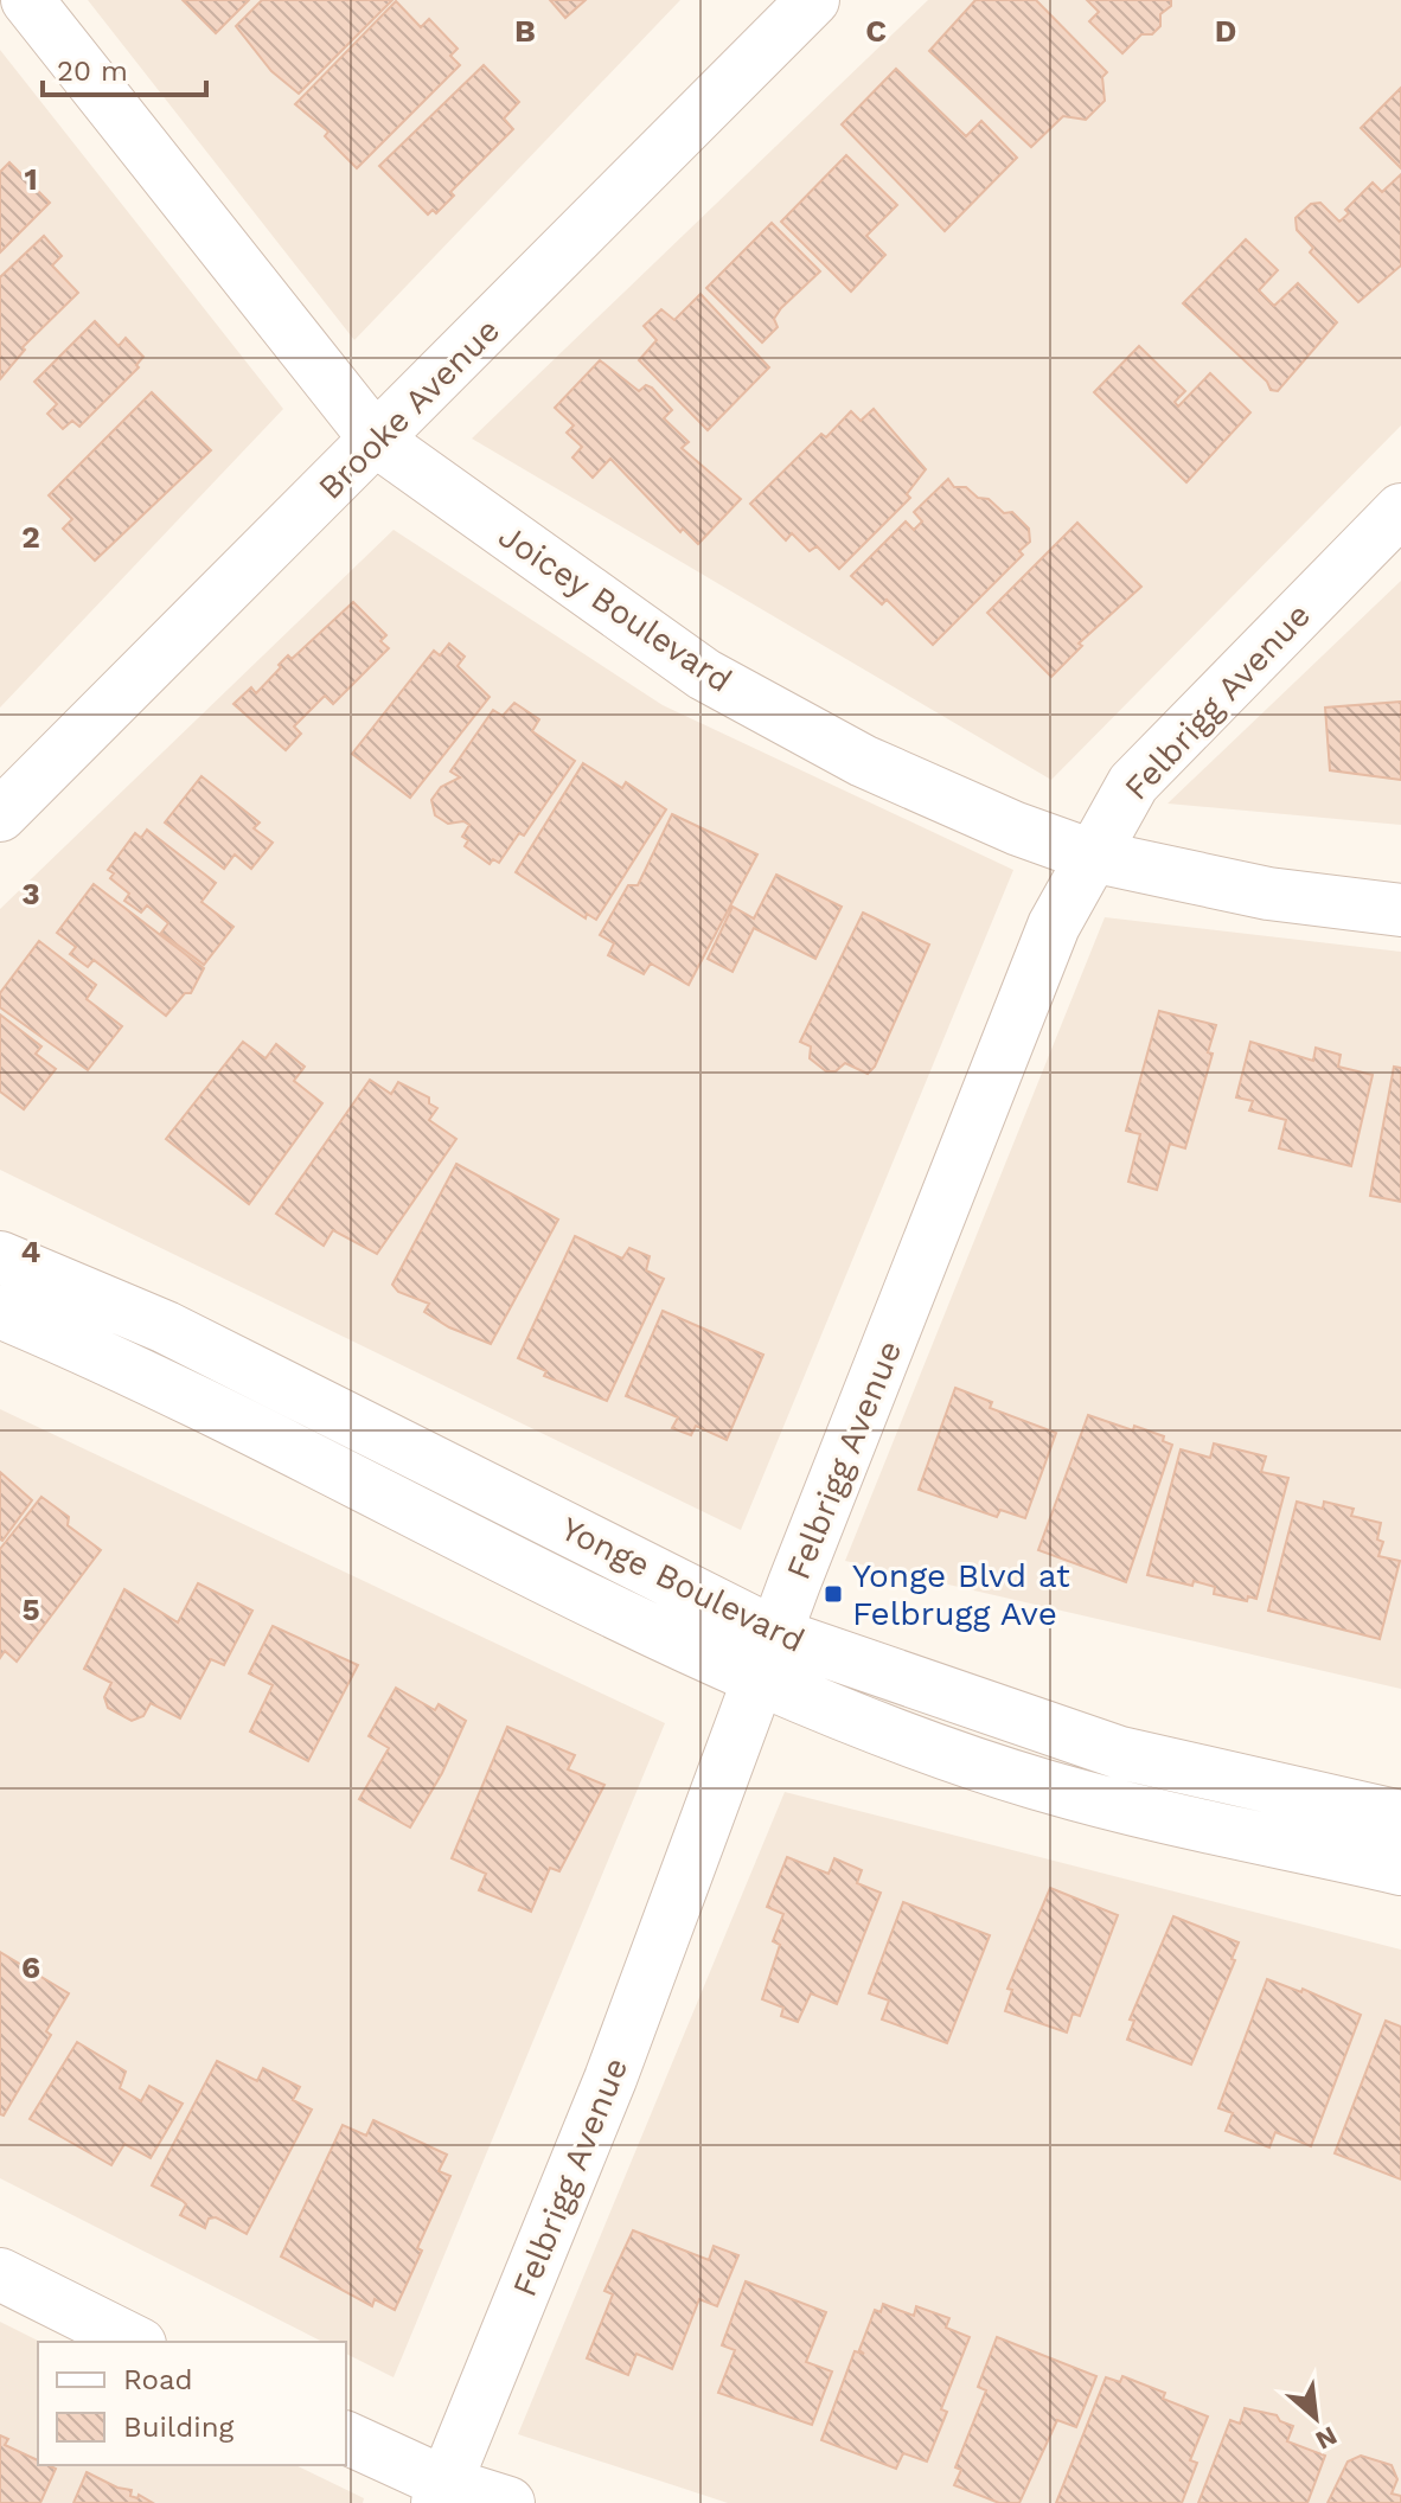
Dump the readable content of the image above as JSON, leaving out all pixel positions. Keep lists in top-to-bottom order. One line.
{"streets":{"street":["Brooke Avenue","Joicey Boulevard","Felbrigg Avenue","Yonge Boulevard"]},"crossings":[["Brooke Avenue","Joicey Boulevard"],["Joicey Boulevard","Felbrigg Avenue"],["Felbrigg Avenue","Yonge Boulevard"]],"places":{"transit":["Yonge Blvd at Felbrugg Ave"]},"legend":["Road","Building"],"scale_bar":"20 m","north":"bottom right","grid":{"columns":["B","C","D"],"rows":["1","2","3","4","5","6"]}}
